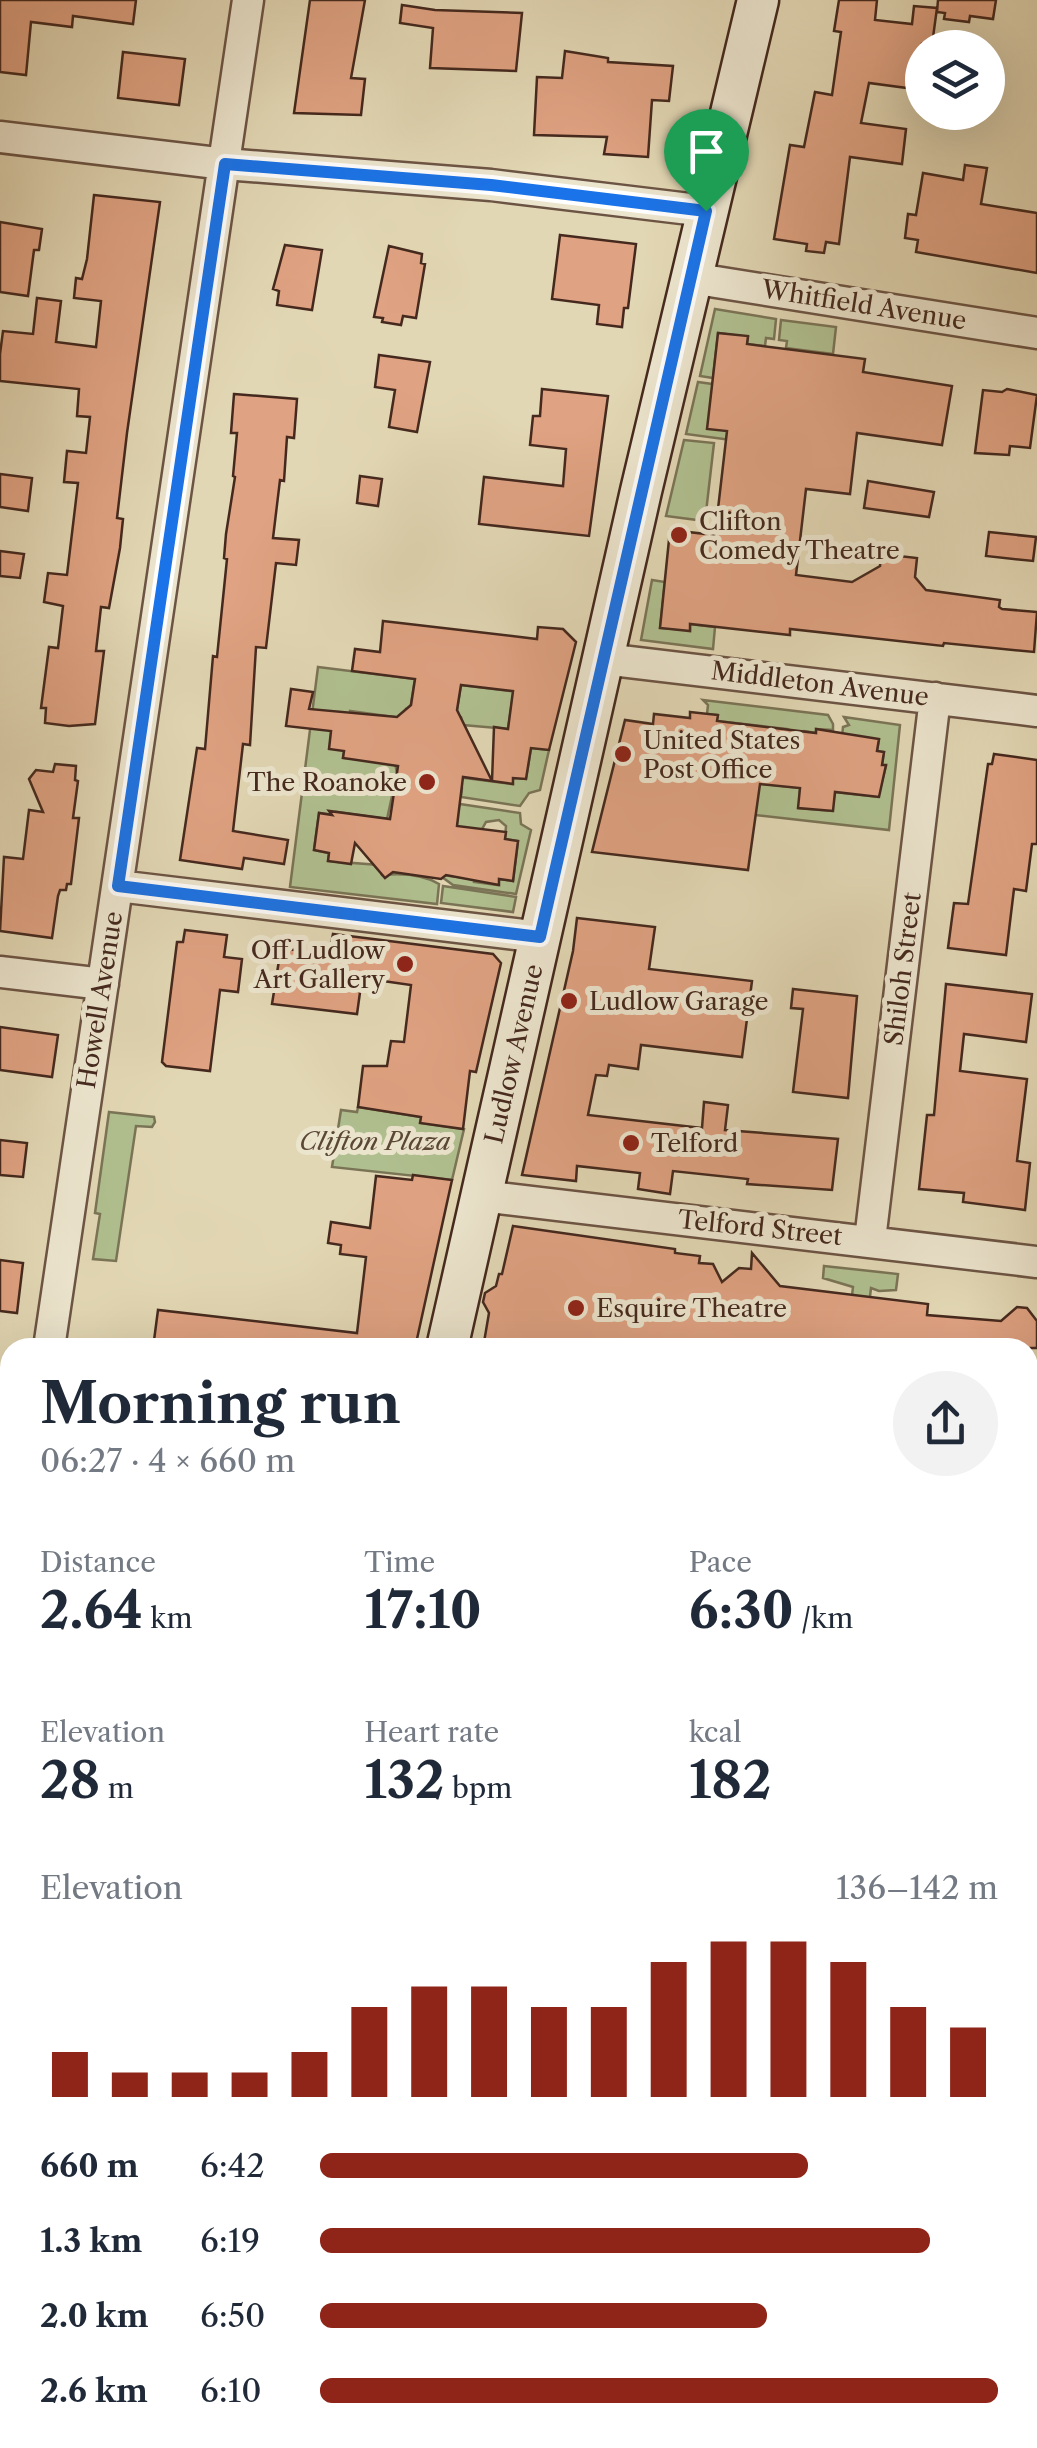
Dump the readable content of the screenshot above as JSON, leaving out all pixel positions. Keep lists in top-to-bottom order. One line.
{"streets":{"main road":["Ludlow Avenue"],"street":["Whitfield Avenue","Middleton Avenue","Shiloh Street","Howell Avenue","Telford Street"]},"crossings":[["Whitfield Avenue","Ludlow Avenue"],["Middleton Avenue","Shiloh Street"],["Middleton Avenue","Ludlow Avenue"],["Shiloh Street","Telford Street"],["Ludlow Avenue","Telford Street"]],"parks":["Clifton Plaza"],"places":["Clifton Comedy Theatre","United States Post Office","The Roanoke","Off Ludlow Art Gallery","Ludlow Garage","Telford","Esquire Theatre"],"page":{"heading":["Morning run","06:27 · 4 × 660 m"],"stats":[["Distance","2.64 km"],["Time","17:10"],["Pace","6:30 /km"],["Elevation","28 m"],["Heart rate","132 bpm"],["kcal","182"]],"chart":["Elevation","136–142 m"],"list":[{"name":"660 m","note":"6:42"},{"name":"1.3 km","note":"6:19"},{"name":"2.0 km","note":"6:50"},{"name":"2.6 km","note":"6:10"}]}}
